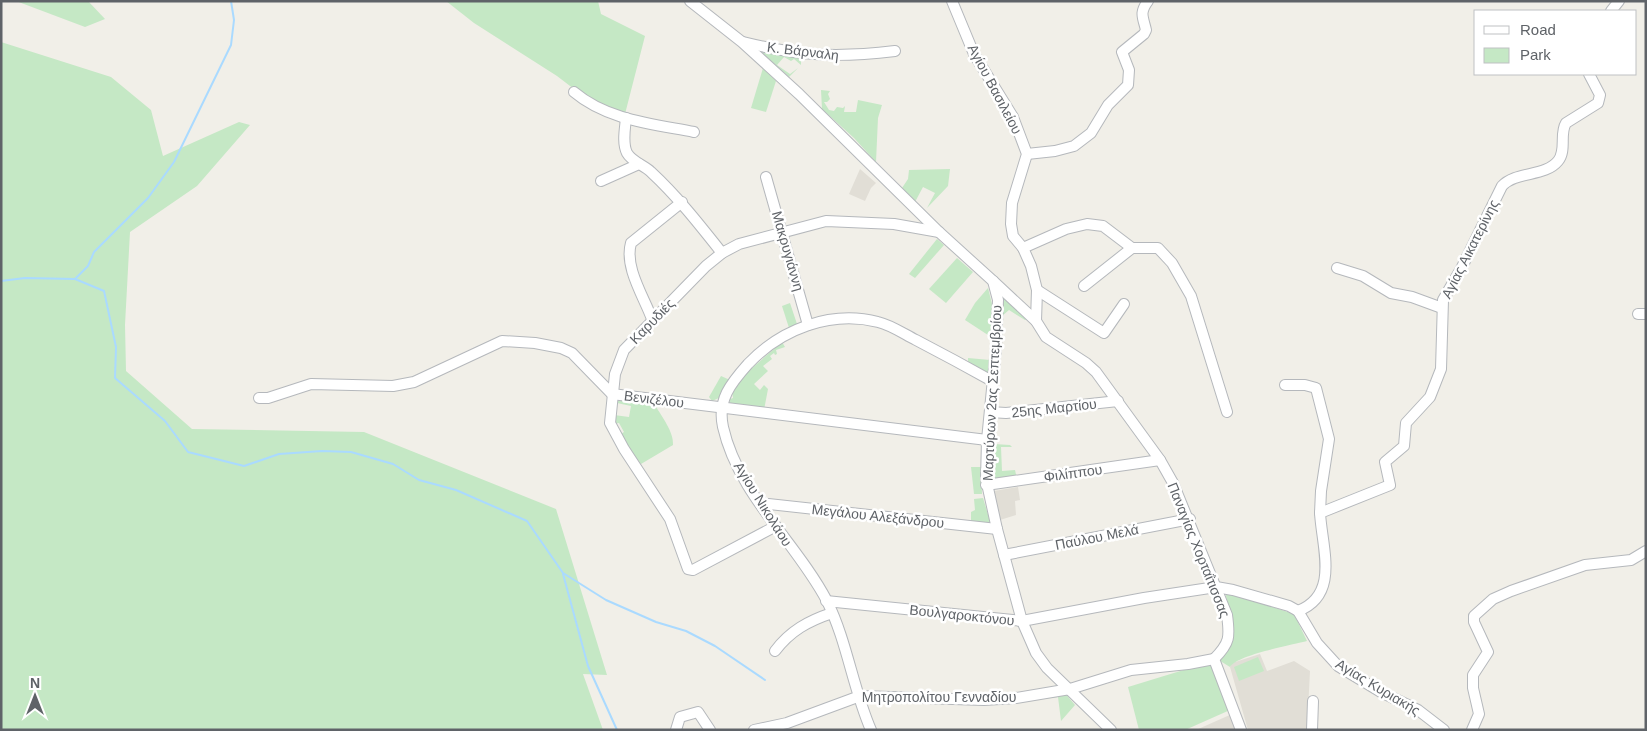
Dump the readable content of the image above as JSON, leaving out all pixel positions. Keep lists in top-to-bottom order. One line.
{"streets":{"street":["Κ. Βάρναλη","Αγίου Βασιλείου","Αγίας Αικατερίνης","Μακρυγιάννη","Καρυδιές","Μαρτύρων 2ας Σεπτεμβρίου","Βενιζέλου","25ης Μαρτίου","Φιλίππου","Αγίου Νικολάου","Μεγάλου Αλεξάνδρου","Παύλου Μελά","Παναγίας Χορταΐτισσας","Βουλγαροκτόνου","Αγίας Κυριακής","Μητροπολίτου Γενναδίου"]},"crossings":[["Μακρυγιάννη","Καρυδιές"],["Καρυδιές","Βενιζέλου"],["Καρυδιές","Αγίου Νικολάου"],["Μαρτύρων 2ας Σεπτεμβρίου","Βενιζέλου"],["Μαρτύρων 2ας Σεπτεμβρίου","25ης Μαρτίου"],["Μαρτύρων 2ας Σεπτεμβρίου","Φιλίππου"],["Μαρτύρων 2ας Σεπτεμβρίου","Μεγάλου Αλεξάνδρου"],["Μαρτύρων 2ας Σεπτεμβρίου","Παύλου Μελά"],["Μαρτύρων 2ας Σεπτεμβρίου","Παναγίας Χορταΐτισσας"],["Μαρτύρων 2ας Σεπτεμβρίου","Βουλγαροκτόνου"],["Μαρτύρων 2ας Σεπτεμβρίου","Μητροπολίτου Γενναδίου"],["Βενιζέλου","Αγίου Νικολάου"],["25ης Μαρτίου","Παναγίας Χορταΐτισσας"],["Φιλίππου","Παναγίας Χορταΐτισσας"],["Αγίου Νικολάου","Μεγάλου Αλεξάνδρου"],["Αγίου Νικολάου","Βουλγαροκτόνου"],["Αγίου Νικολάου","Μητροπολίτου Γενναδίου"],["Παύλου Μελά","Παναγίας Χορταΐτισσας"],["Παναγίας Χορταΐτισσας","Βουλγαροκτόνου"],["Παναγίας Χορταΐτισσας","Μητροπολίτου Γενναδίου"]],"legend":["Road","Park"],"north":"top"}
